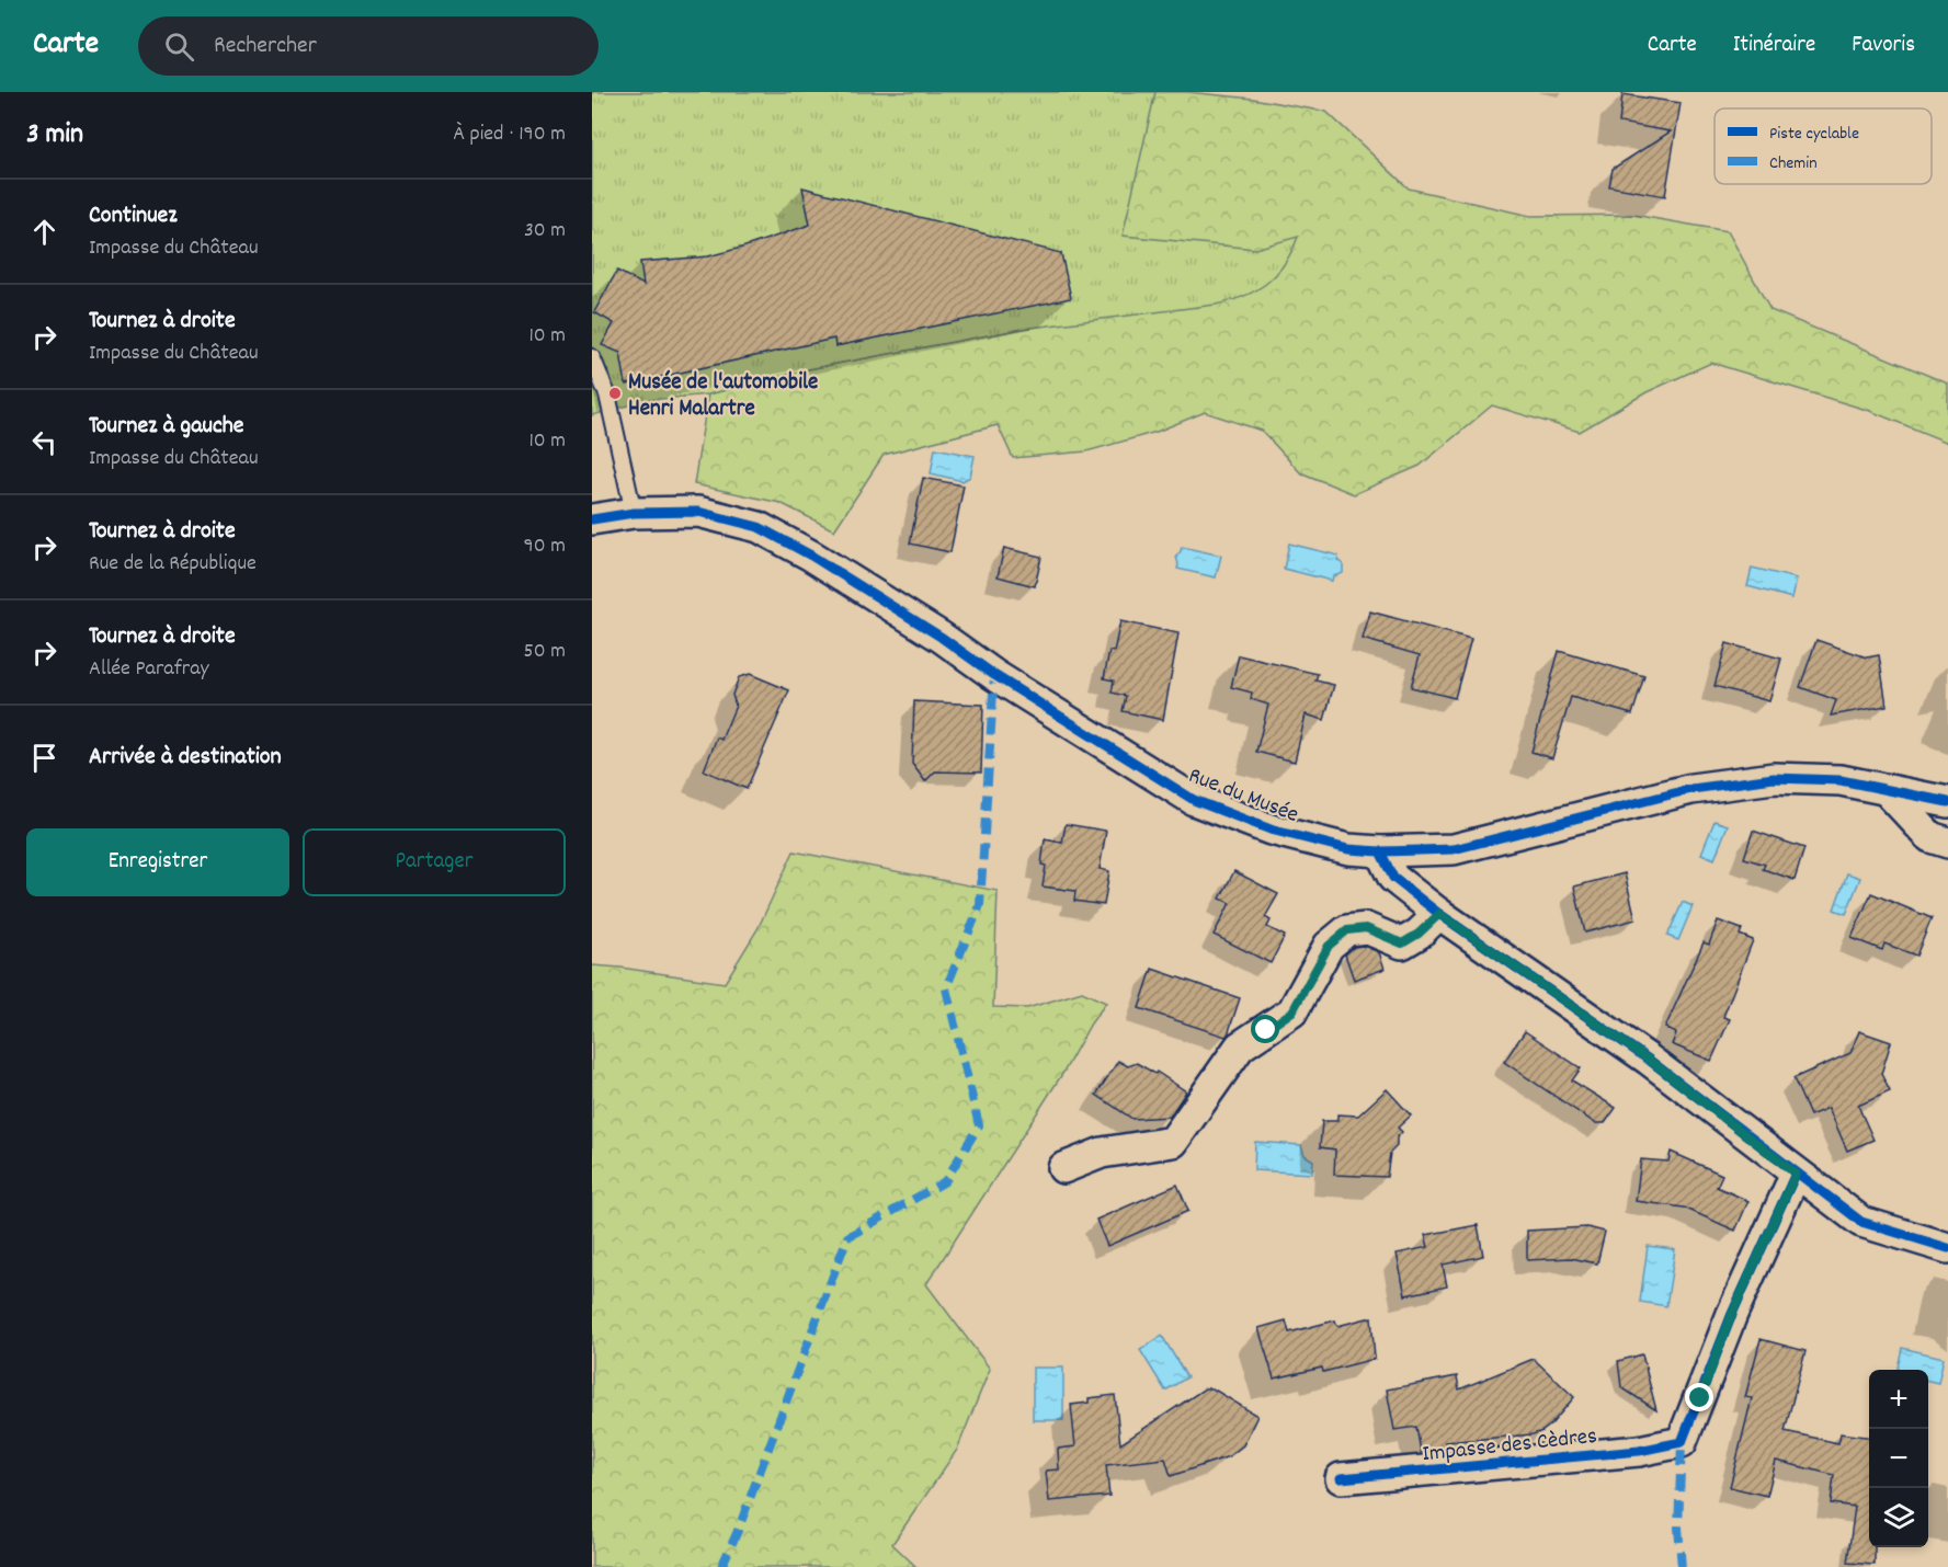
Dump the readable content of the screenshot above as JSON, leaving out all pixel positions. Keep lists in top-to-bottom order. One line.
{"streets":{"street":["Rue du Musée","Impasse des Cèdres"]},"places":["Musée de l'automobile Henri Malartre"],"legend":["Piste cyclable","Chemin"],"page":{"header":"Carte","search":"Rechercher","nav":["Carte","Itinéraire","Favoris"],"heading":["3 min","À pied · 190 m"],"list":[["Continuez","Impasse du Château","30 m"],["Tournez à droite","Impasse du Château","10 m"],["Tournez à gauche","Impasse du Château","10 m"],["Tournez à droite","Rue de la République","90 m"],["Tournez à droite","Allée Parafray","50 m"],"Arrivée à destination"],"buttons":["Enregistrer","Partager"],"map_buttons":["+","−"]}}
